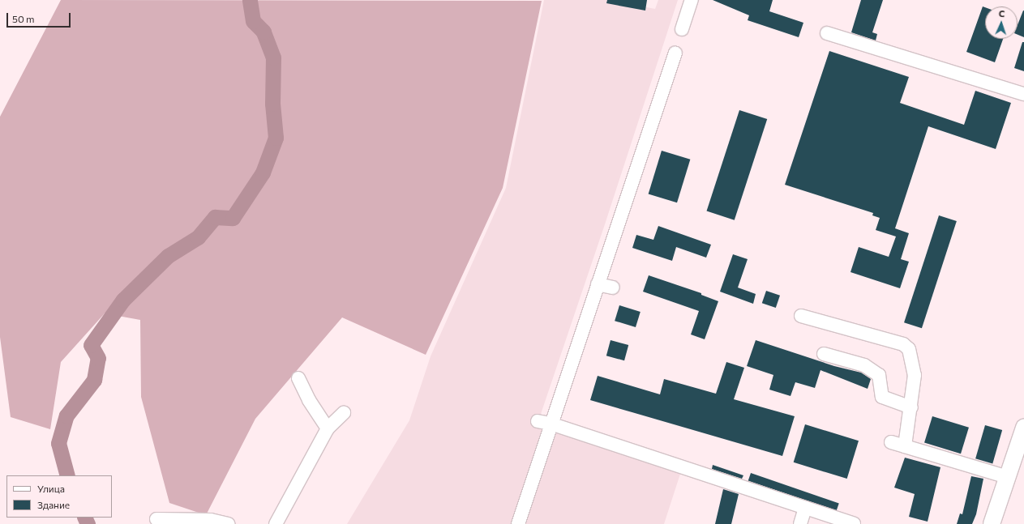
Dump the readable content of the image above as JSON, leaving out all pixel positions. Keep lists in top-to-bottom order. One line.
{"legend":["Улица","Здание"],"scale_bar":"50 m","north":"top"}
